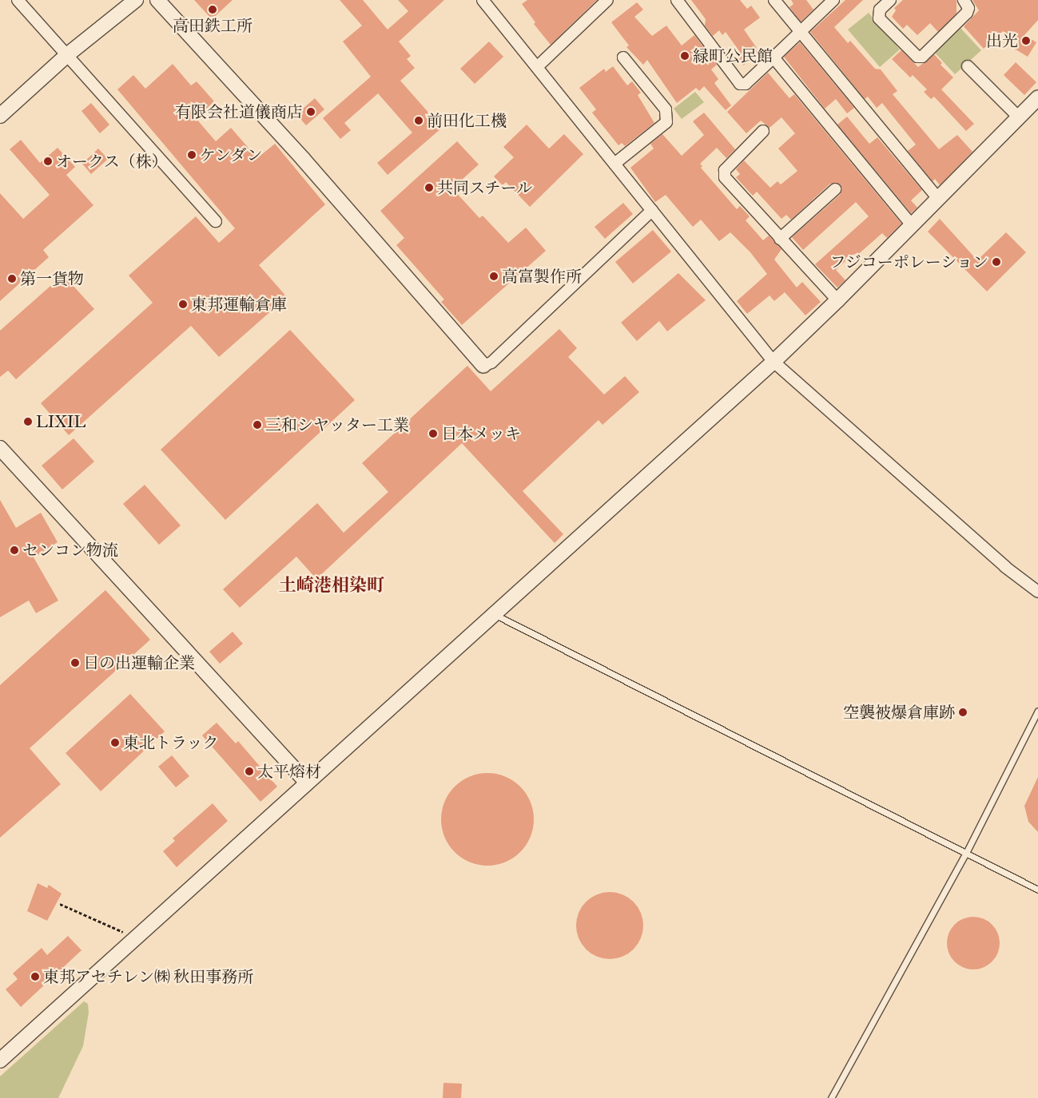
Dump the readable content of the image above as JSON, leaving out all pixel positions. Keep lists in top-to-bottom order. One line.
{"districts":["土崎港相染町"],"places":["高田鉄工所","出光","緑町公民館","有限会社道儀商店","前田化工機","ケンダン","オークス（株）","共同スチール","フジコーポレーション","高富製作所","第一貨物","東邦運輸倉庫","LIXIL","三和シヤッター工業","日本メッキ","センコン物流","日の出運輸企業","空襲被爆倉庫跡","東北トラック","太平熔材","東邦アセチレン㈱ 秋田事務所"]}
